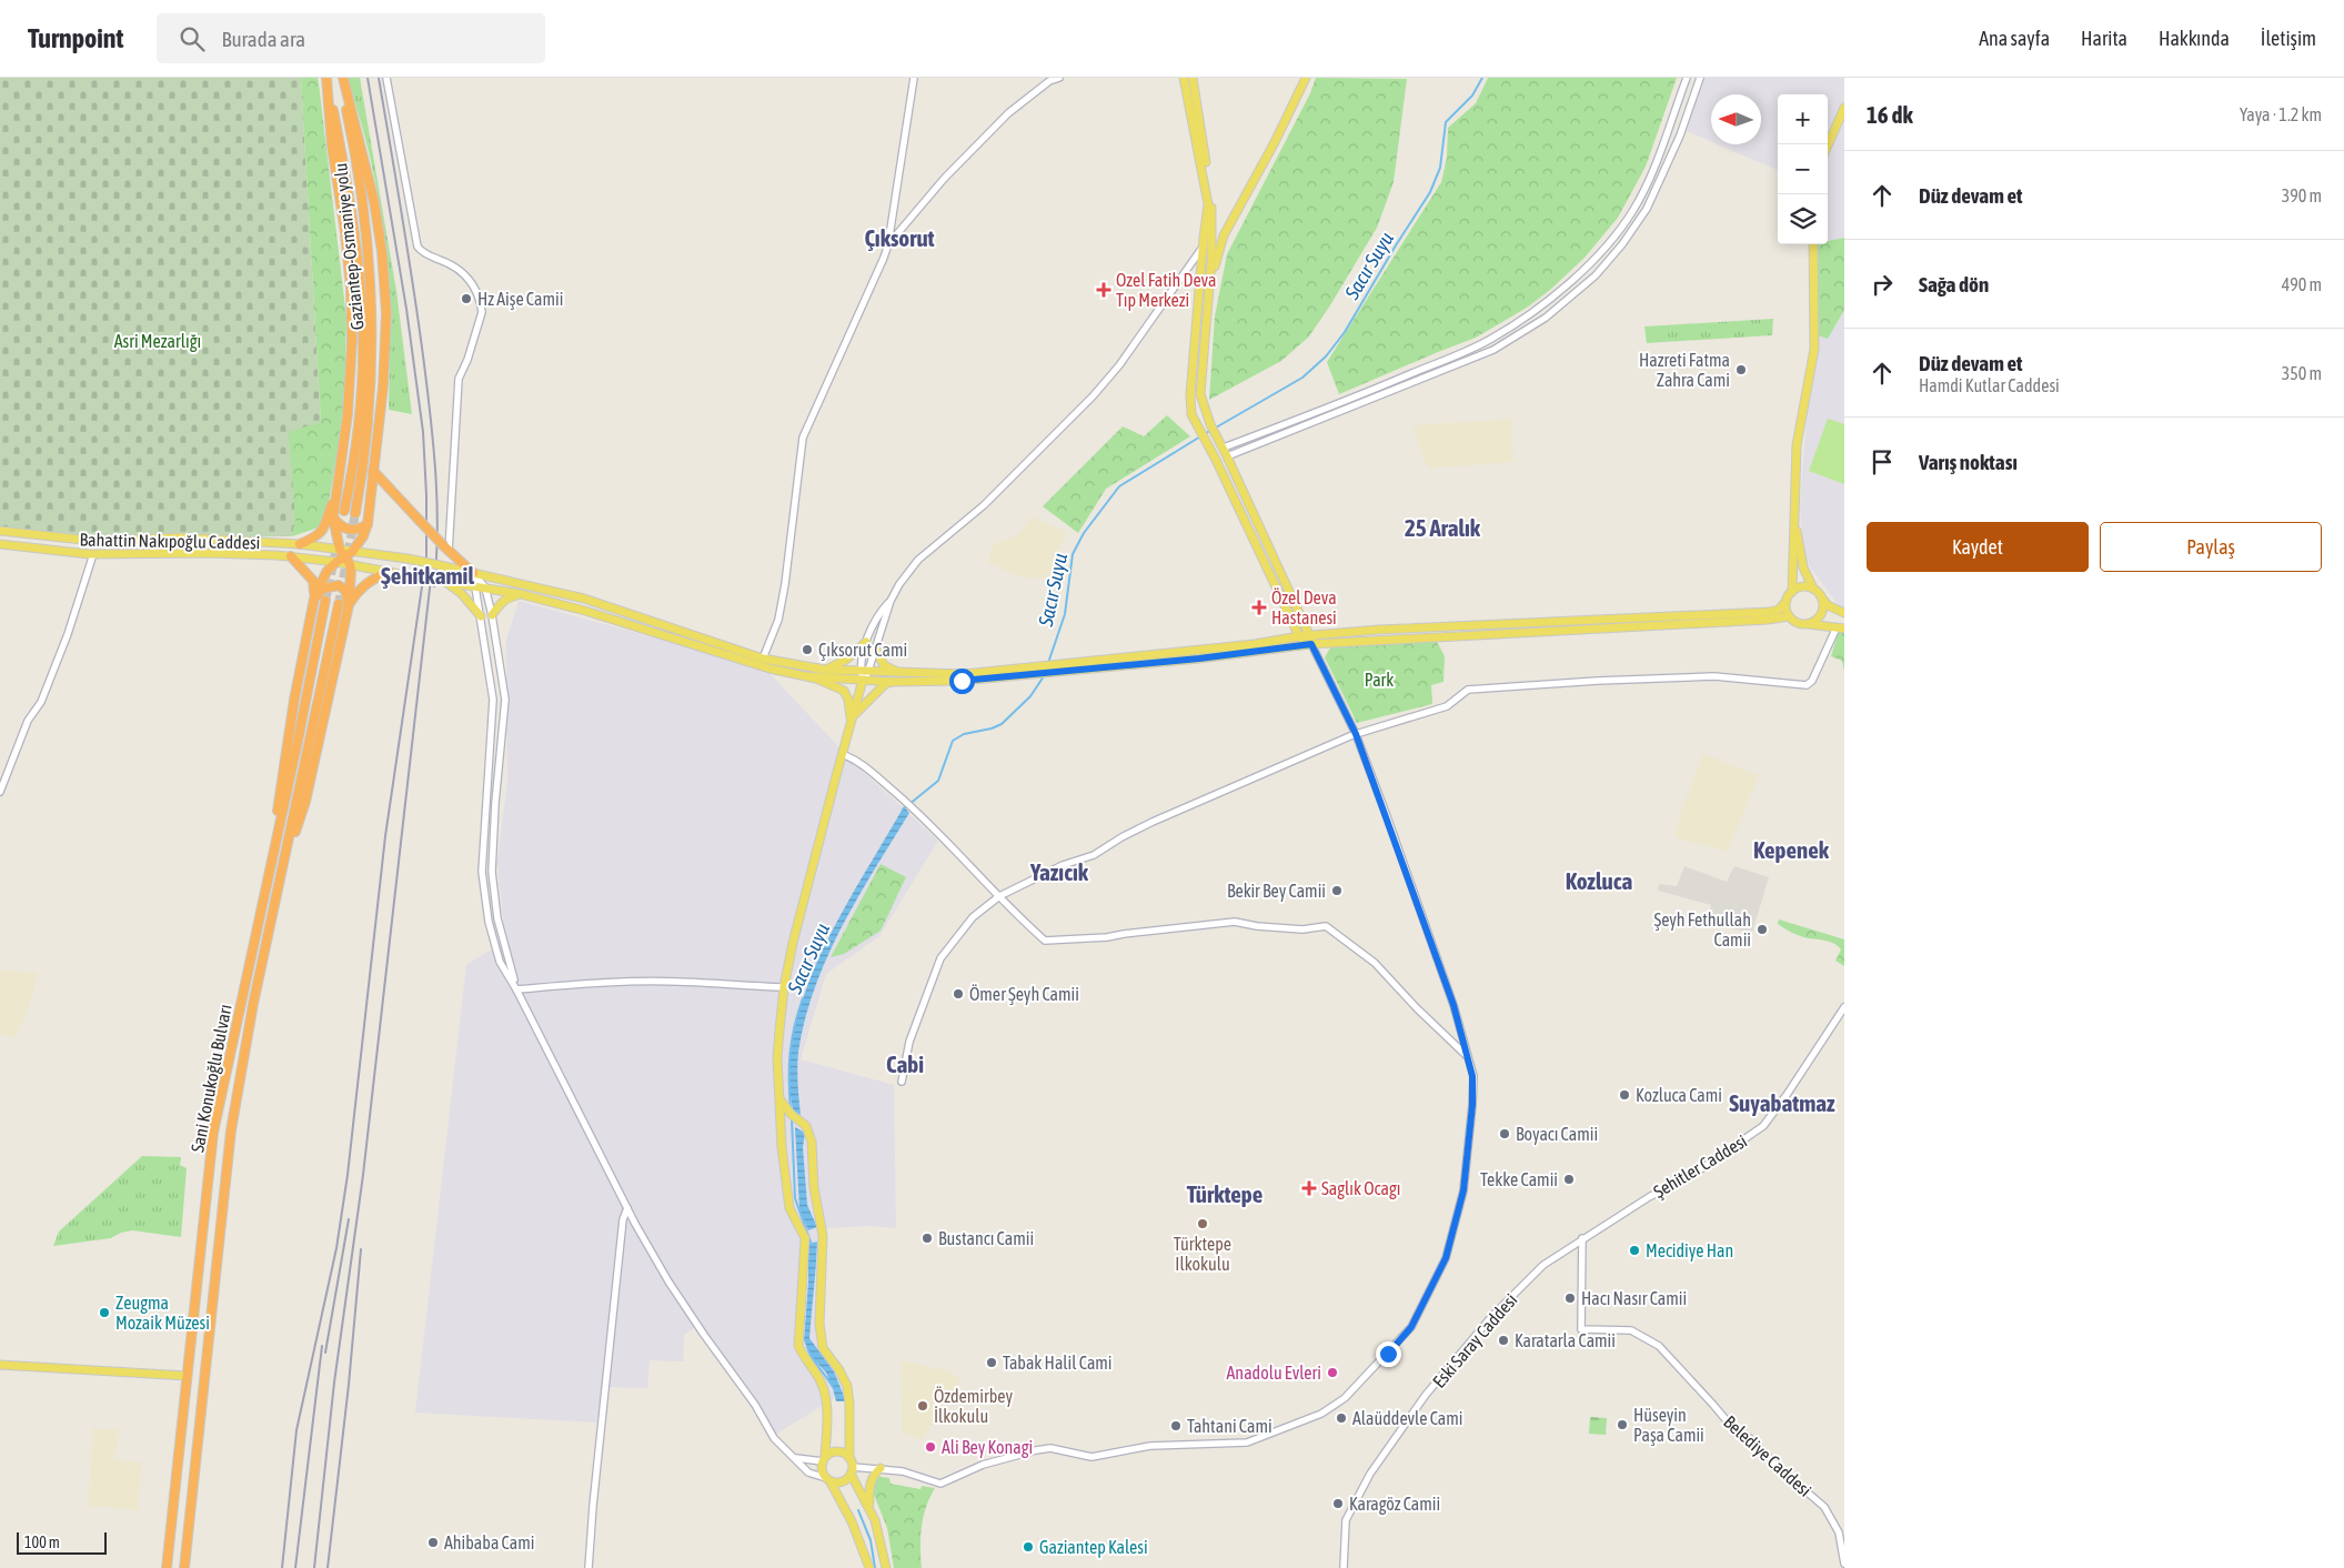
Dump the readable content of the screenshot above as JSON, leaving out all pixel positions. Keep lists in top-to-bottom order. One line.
{"streets":{"highway":["Gaziantep-Osmaniye yolu","Sani Konukoğlu Bulvarı"],"main road":["Bahattin Nakıpoğlu Caddesi"],"street":["Şehitler Caddesi","Eski Saray Caddesi","Belediye Caddesi"]},"crossings":[["Şehitler Caddesi","Eski Saray Caddesi"],["Şehitler Caddesi","Belediye Caddesi"]],"districts":["Çıksorut","25 Aralık","Şehitkamil","Kepenek","Yazıcık","Kozluca","Cabi","Suyabatmaz","Türktepe"],"water":["Sacır Suyu"],"parks":["Asri Mezarlığı","Park"],"places":{"health":["Ozel Fatih Deva Tıp Merkezi","Özel Deva Hastanesi","Saglık Ocagı"],"other":["Hz Aişe Camii","Hazreti Fatma Zahra Cami","Çıksorut Cami","Bekir Bey Camii","Şeyh Fethullah Camii","Ömer Şeyh Camii","Kozluca Cami","Boyacı Camii","Tekke Camii","Türktepe Ilkokulu","Bustancı Camii","Mecidiye Han","Hacı Nasır Camii","Zeugma Mozaik Müzesi","Karatarla Camii","Tabak Halil Cami","Anadolu Evleri","Özdemirbey İlkokulu","Alaüddevle Cami","Hüseyin Paşa Camii","Tahtani Cami","Ali Bey Konagi","Karagöz Camii","Ahibaba Cami","Gaziantep Kalesi"]},"scale_bar":"100 m","north":"left","page":{"header":"Turnpoint","search":"Burada ara","nav":["Ana sayfa","Harita","Hakkında","İletişim"],"heading":["16 dk","Yaya · 1.2 km"],"map_buttons":["+","−"],"list":[["Düz devam et","390 m"],["Sağa dön","490 m"],["Düz devam et","Hamdi Kutlar Caddesi","350 m"],"Varış noktası"],"buttons":["Kaydet","Paylaş"],"scale":"100 m"}}
